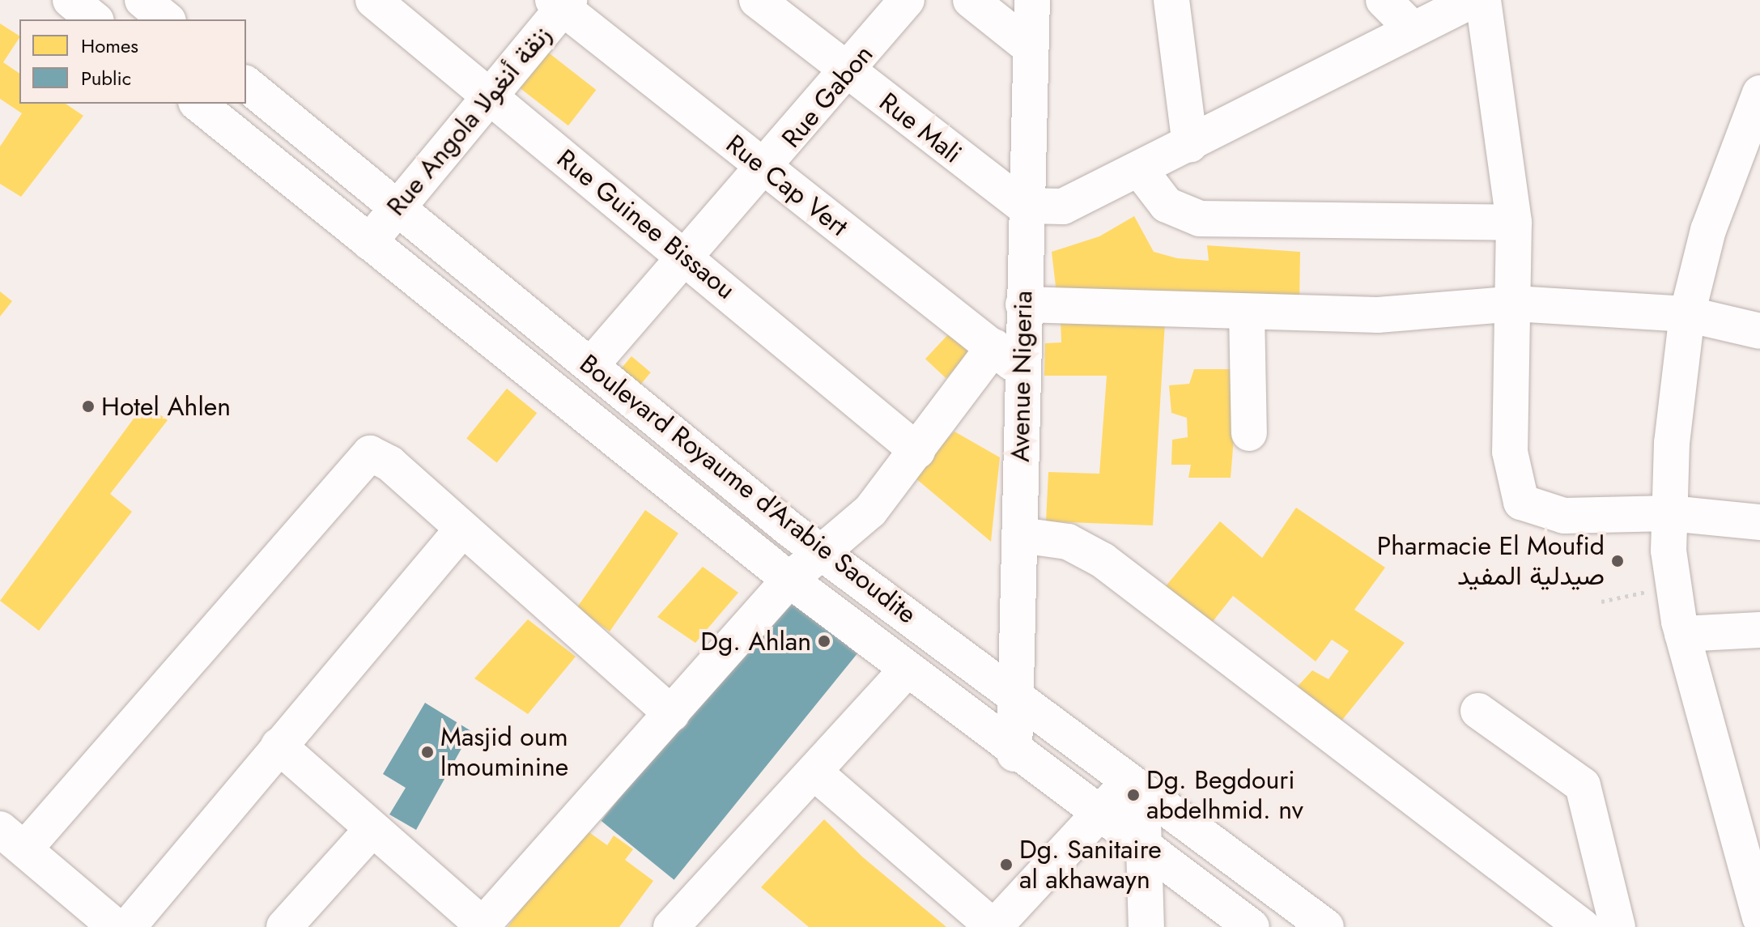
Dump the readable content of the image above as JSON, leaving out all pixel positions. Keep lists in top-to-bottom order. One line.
{"streets":{"street":["Rue Gabon","Rue Angola زنقة أنغولا","Rue Mali","Rue Cap Vert","Rue Guinee Bissaou","Avenue Nigeria","Boulevard Royaume d'Arabie Saoudite"]},"crossings":[["Rue Gabon","Rue Mali"],["Rue Gabon","Rue Cap Vert"],["Rue Gabon","Rue Guinee Bissaou"],["Rue Gabon","Boulevard Royaume d'Arabie Saoudite"],["Rue Angola زنقة أنغولا","Rue Cap Vert"],["Rue Angola زنقة أنغولا","Rue Guinee Bissaou"],["Rue Angola زنقة أنغولا","Boulevard Royaume d'Arabie Saoudite"],["Rue Mali","Avenue Nigeria"],["Rue Cap Vert","Avenue Nigeria"],["Avenue Nigeria","Boulevard Royaume d'Arabie Saoudite"]],"places":["Hotel Ahlen","Pharmacie El Moufid صيدلية المفيد","Dg. Ahlan","Masjid oum lmouminine","Dg. Begdouri abdelhmid. nv","Dg. Sanitaire al akhawayn"],"legend":["Homes","Public"]}
